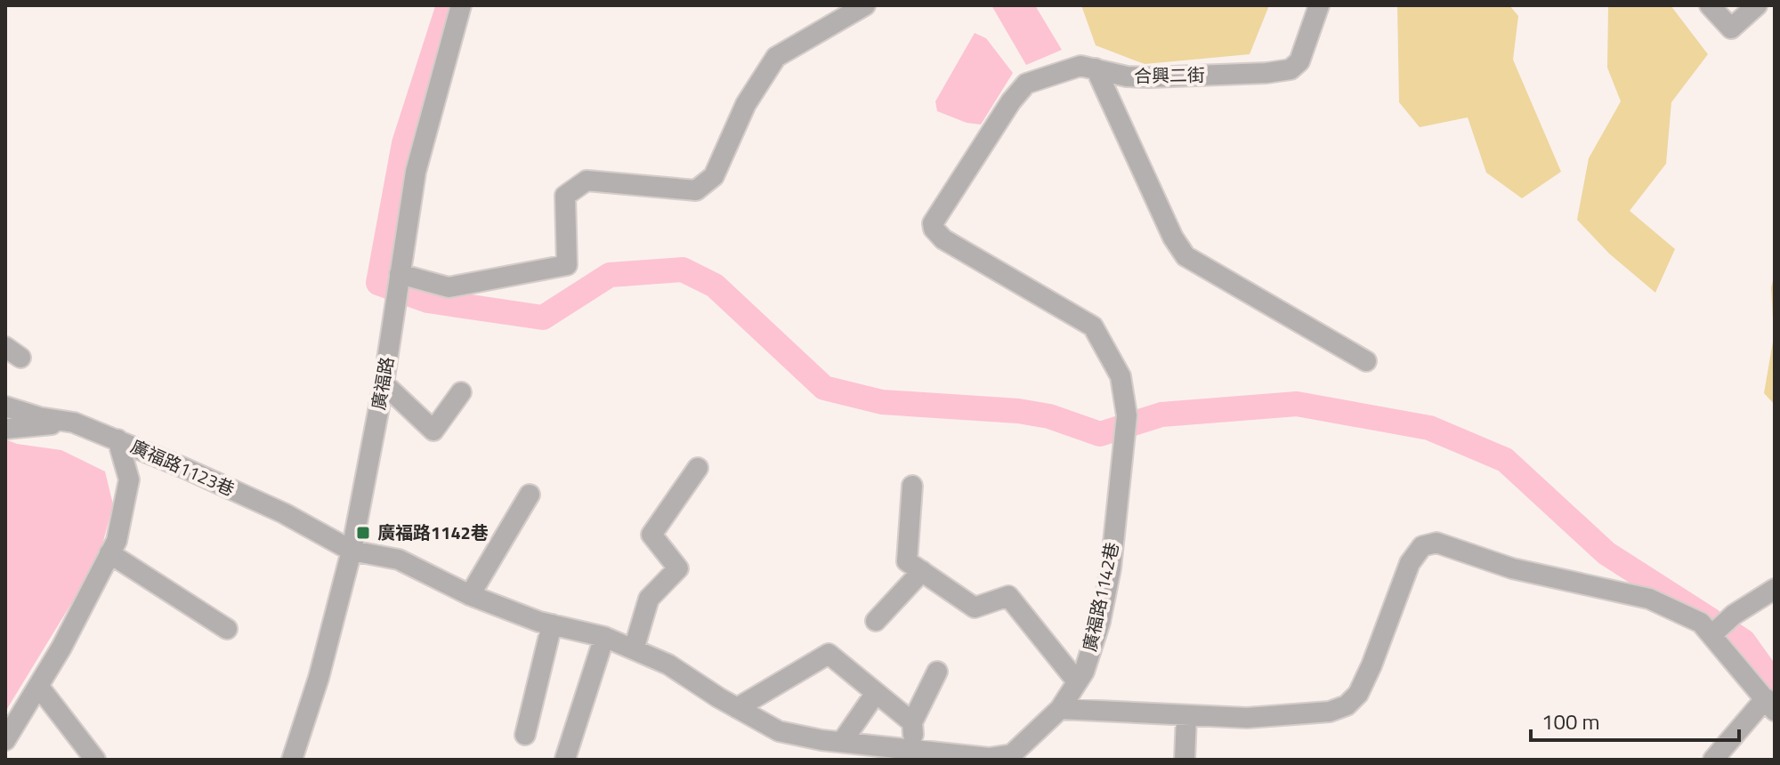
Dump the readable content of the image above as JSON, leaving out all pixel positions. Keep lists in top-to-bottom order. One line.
{"streets":{"street":["合興二街","廣福路","廣福路1123巷","廣福路1142巷"]},"crossings":[["合興二街","廣福路1142巷"],["廣福路","廣福路1123巷"],["廣福路","廣福路1142巷"],["廣福路1123巷","廣福路1142巷"]],"places":{"transit":["廣福路1142巷"]},"scale_bar":"100 m"}
